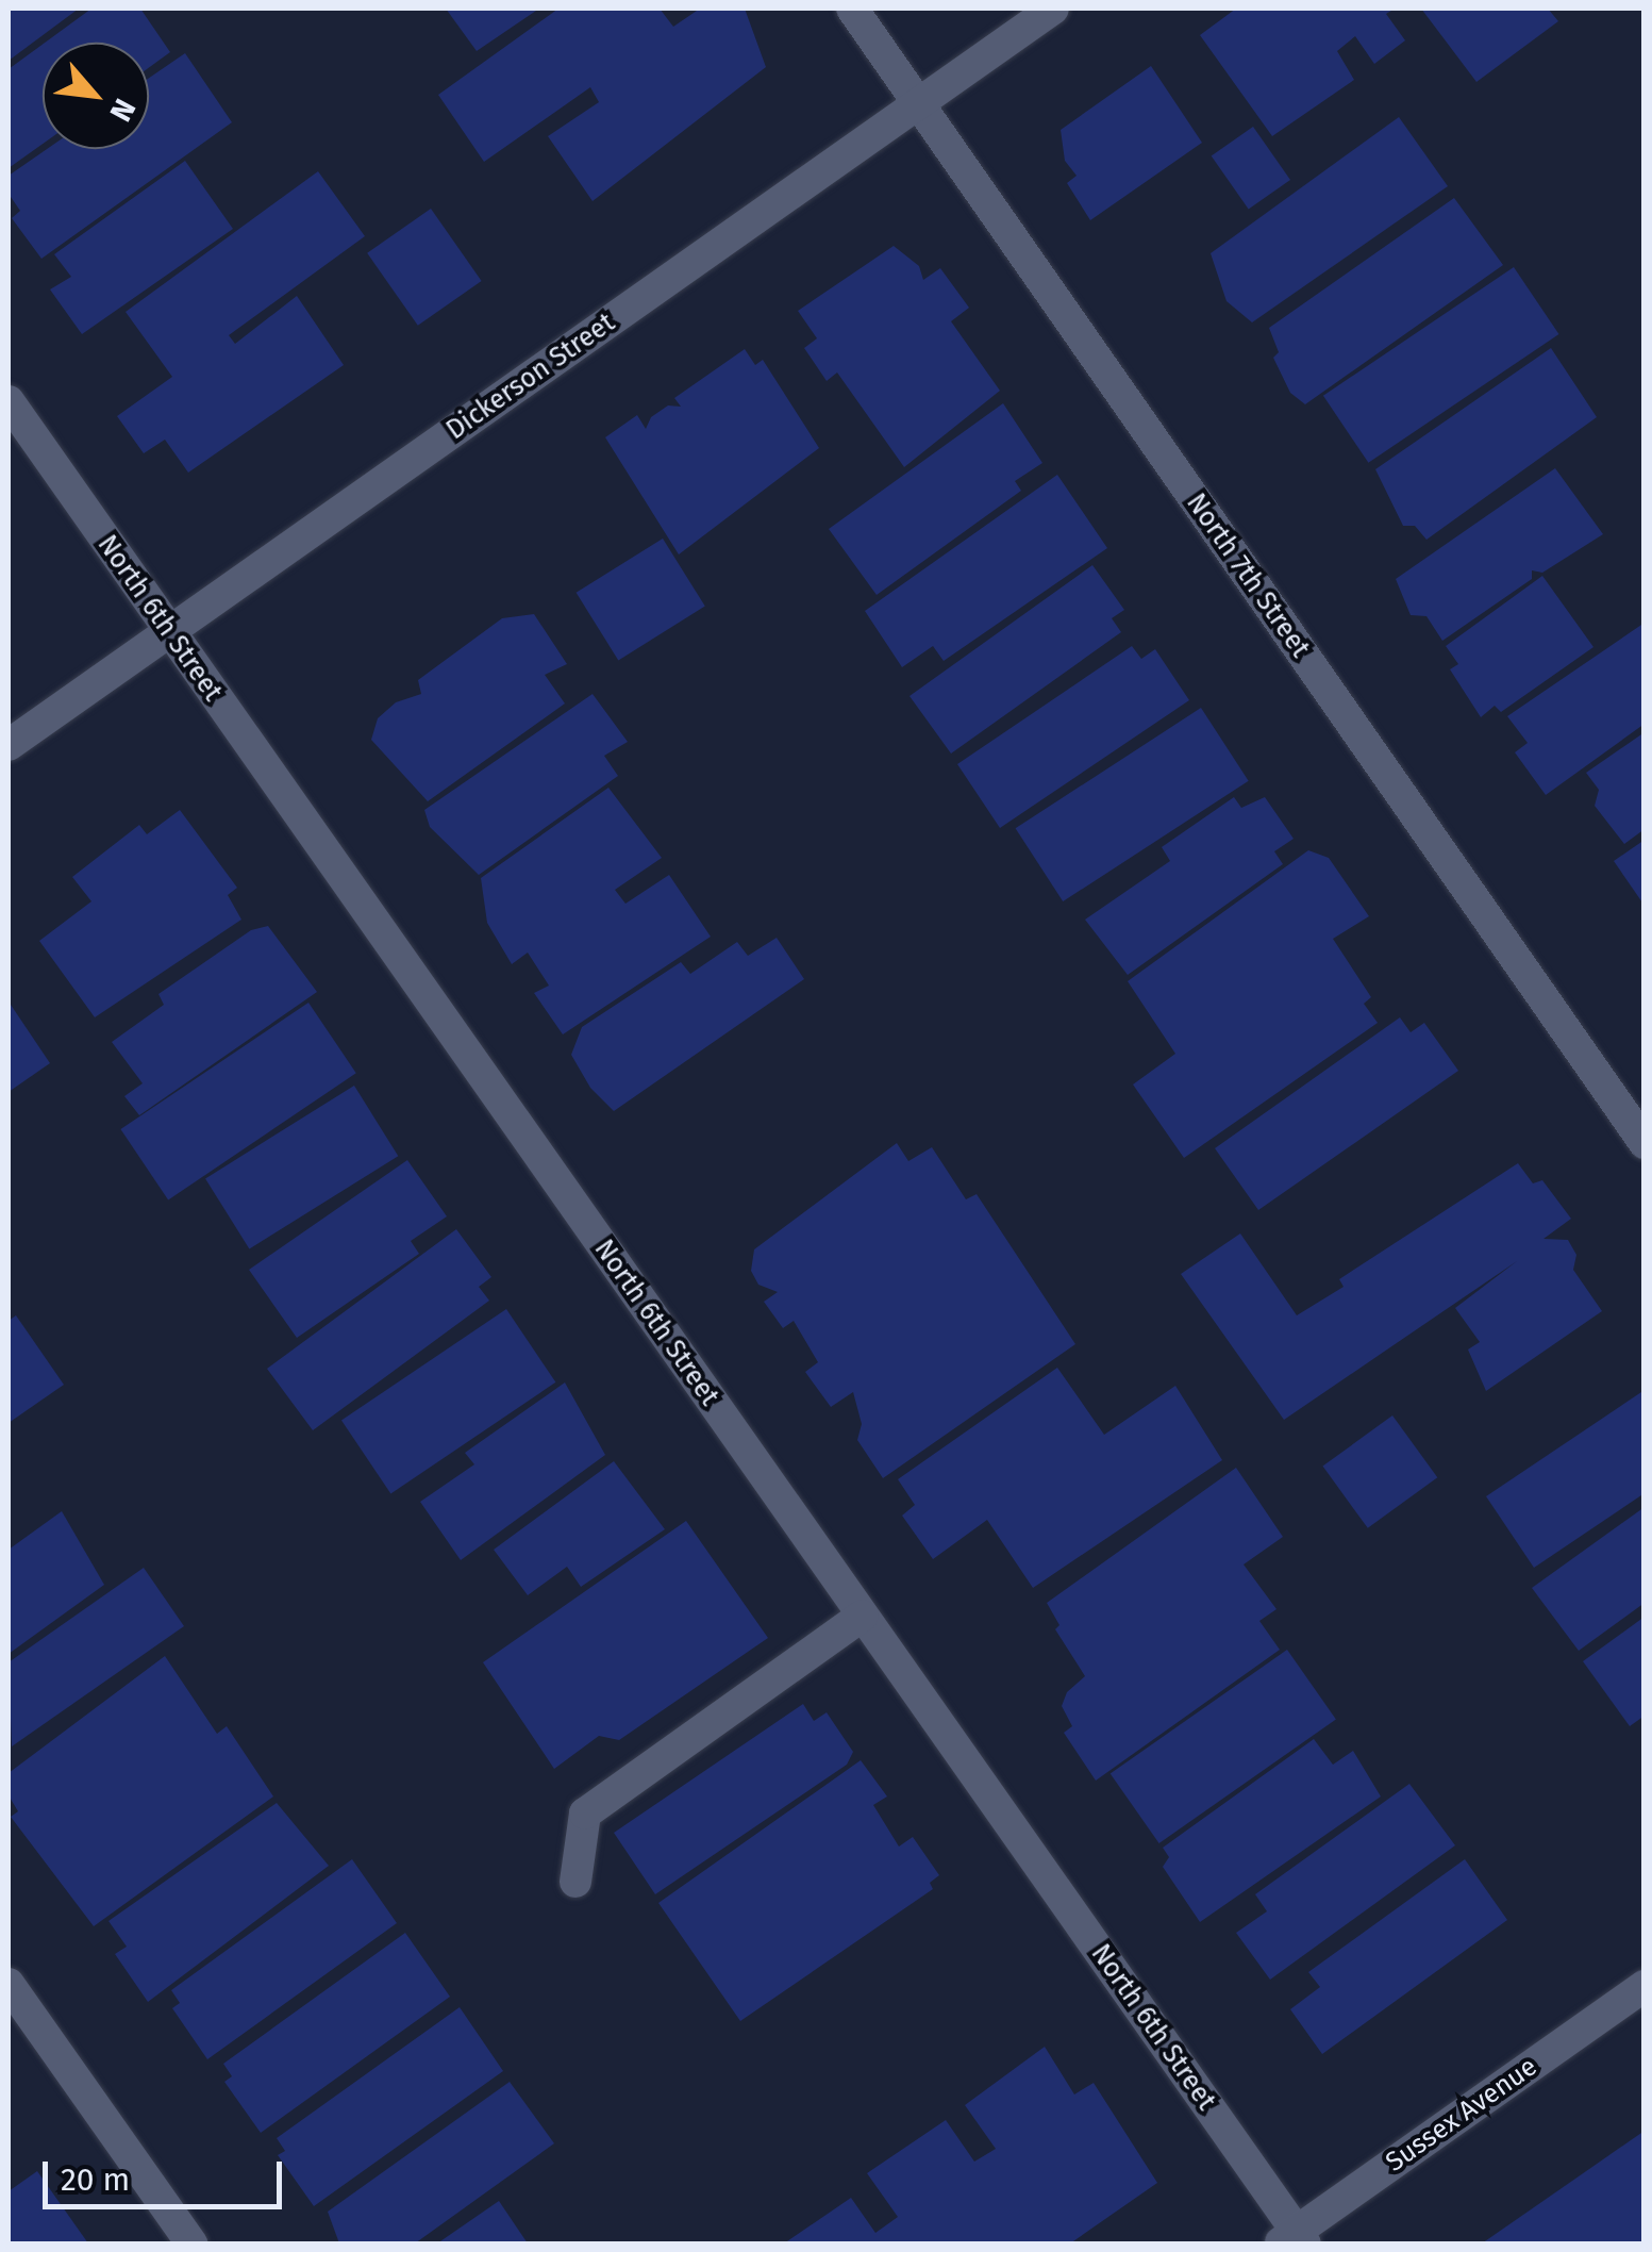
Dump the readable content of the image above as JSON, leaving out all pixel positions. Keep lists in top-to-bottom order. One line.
{"streets":{"street":["Dickerson Street","North 7th Street","North 6th Street","Sussex Avenue"]},"crossings":[["Dickerson Street","North 7th Street"],["Dickerson Street","North 6th Street"],["North 6th Street","Sussex Avenue"]],"scale_bar":"20 m","north":"bottom right"}
